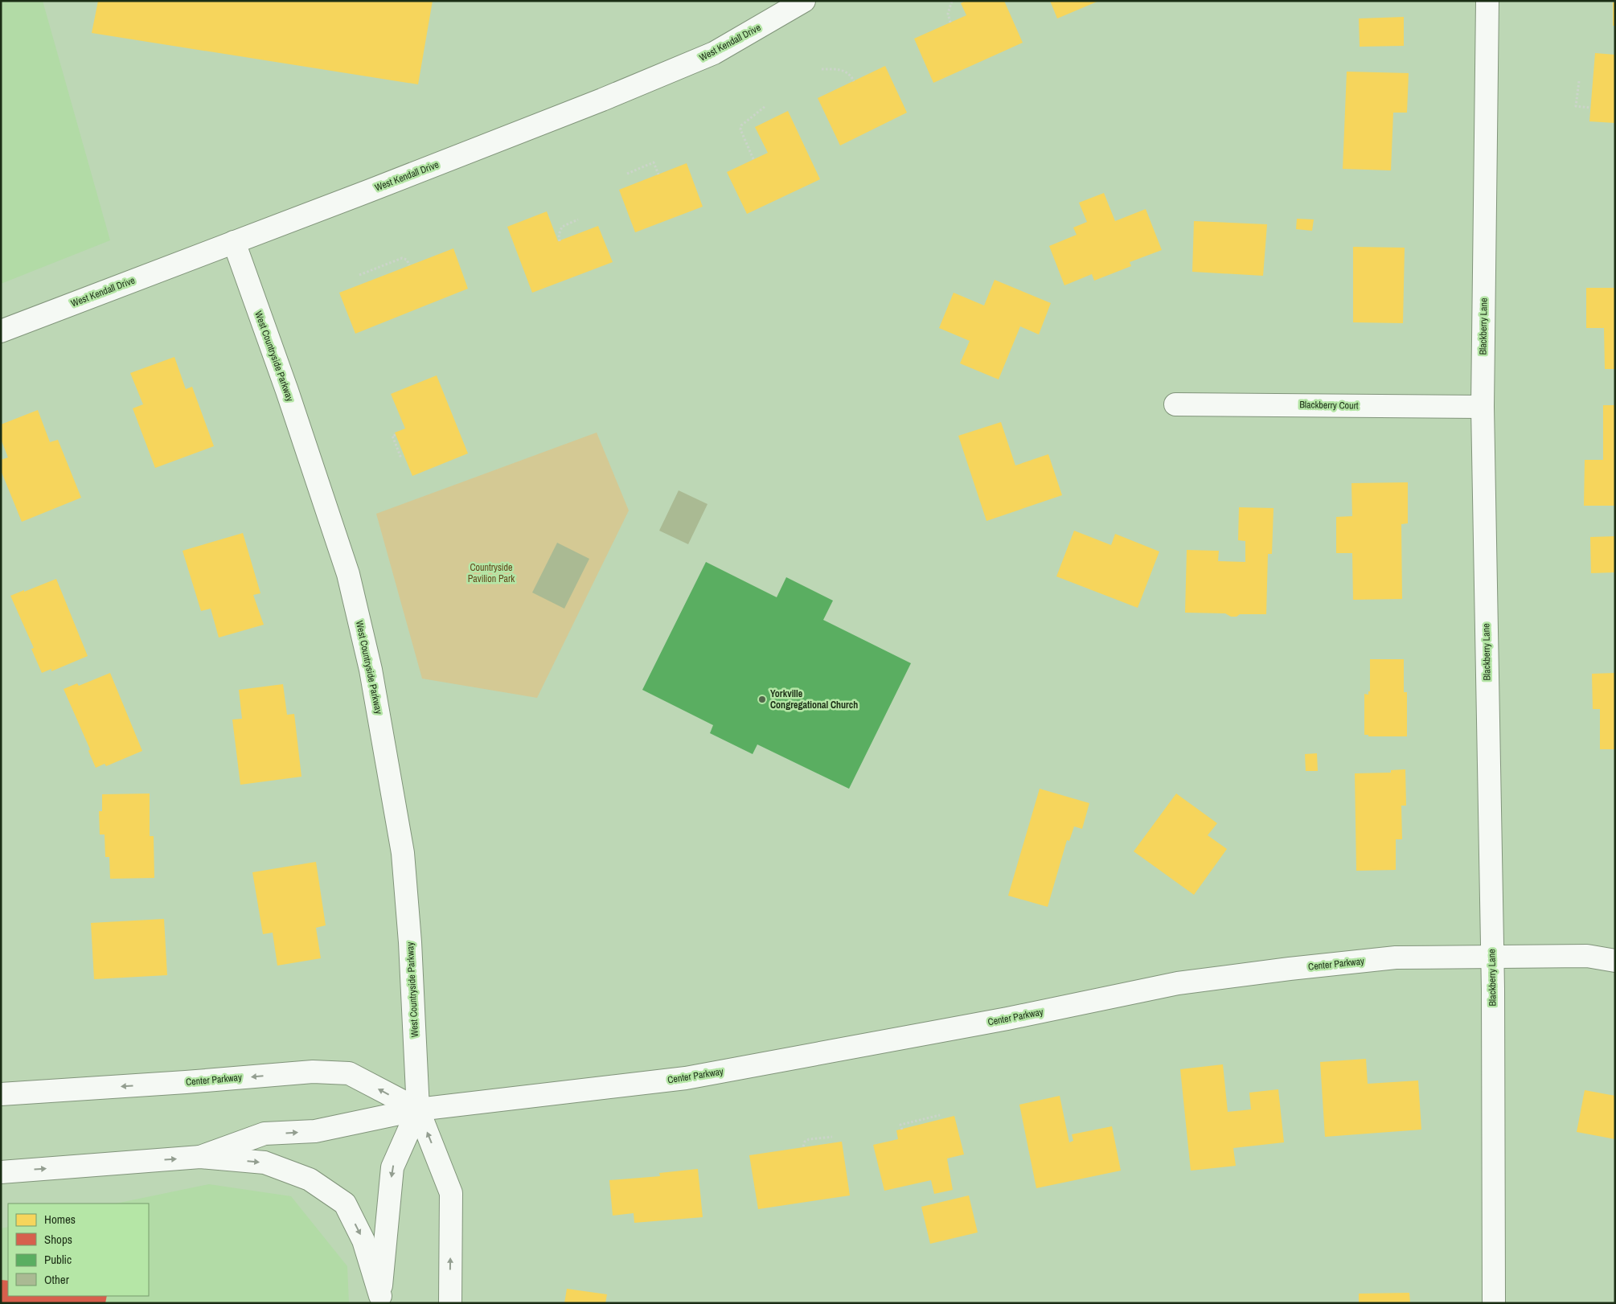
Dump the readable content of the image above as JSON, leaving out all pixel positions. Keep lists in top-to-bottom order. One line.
{"streets":{"street":["West Kendall Drive","Blackberry Lane","West Countryside Parkway","Blackberry Court","Center Parkway"]},"crossings":[["West Kendall Drive","West Countryside Parkway"],["Blackberry Lane","Blackberry Court"],["Blackberry Lane","Center Parkway"],["West Countryside Parkway","Center Parkway"]],"parks":["Countryside Pavilion Park"],"places":["Yorkville Congregational Church"],"legend":["Homes","Shops","Public","Other"]}
